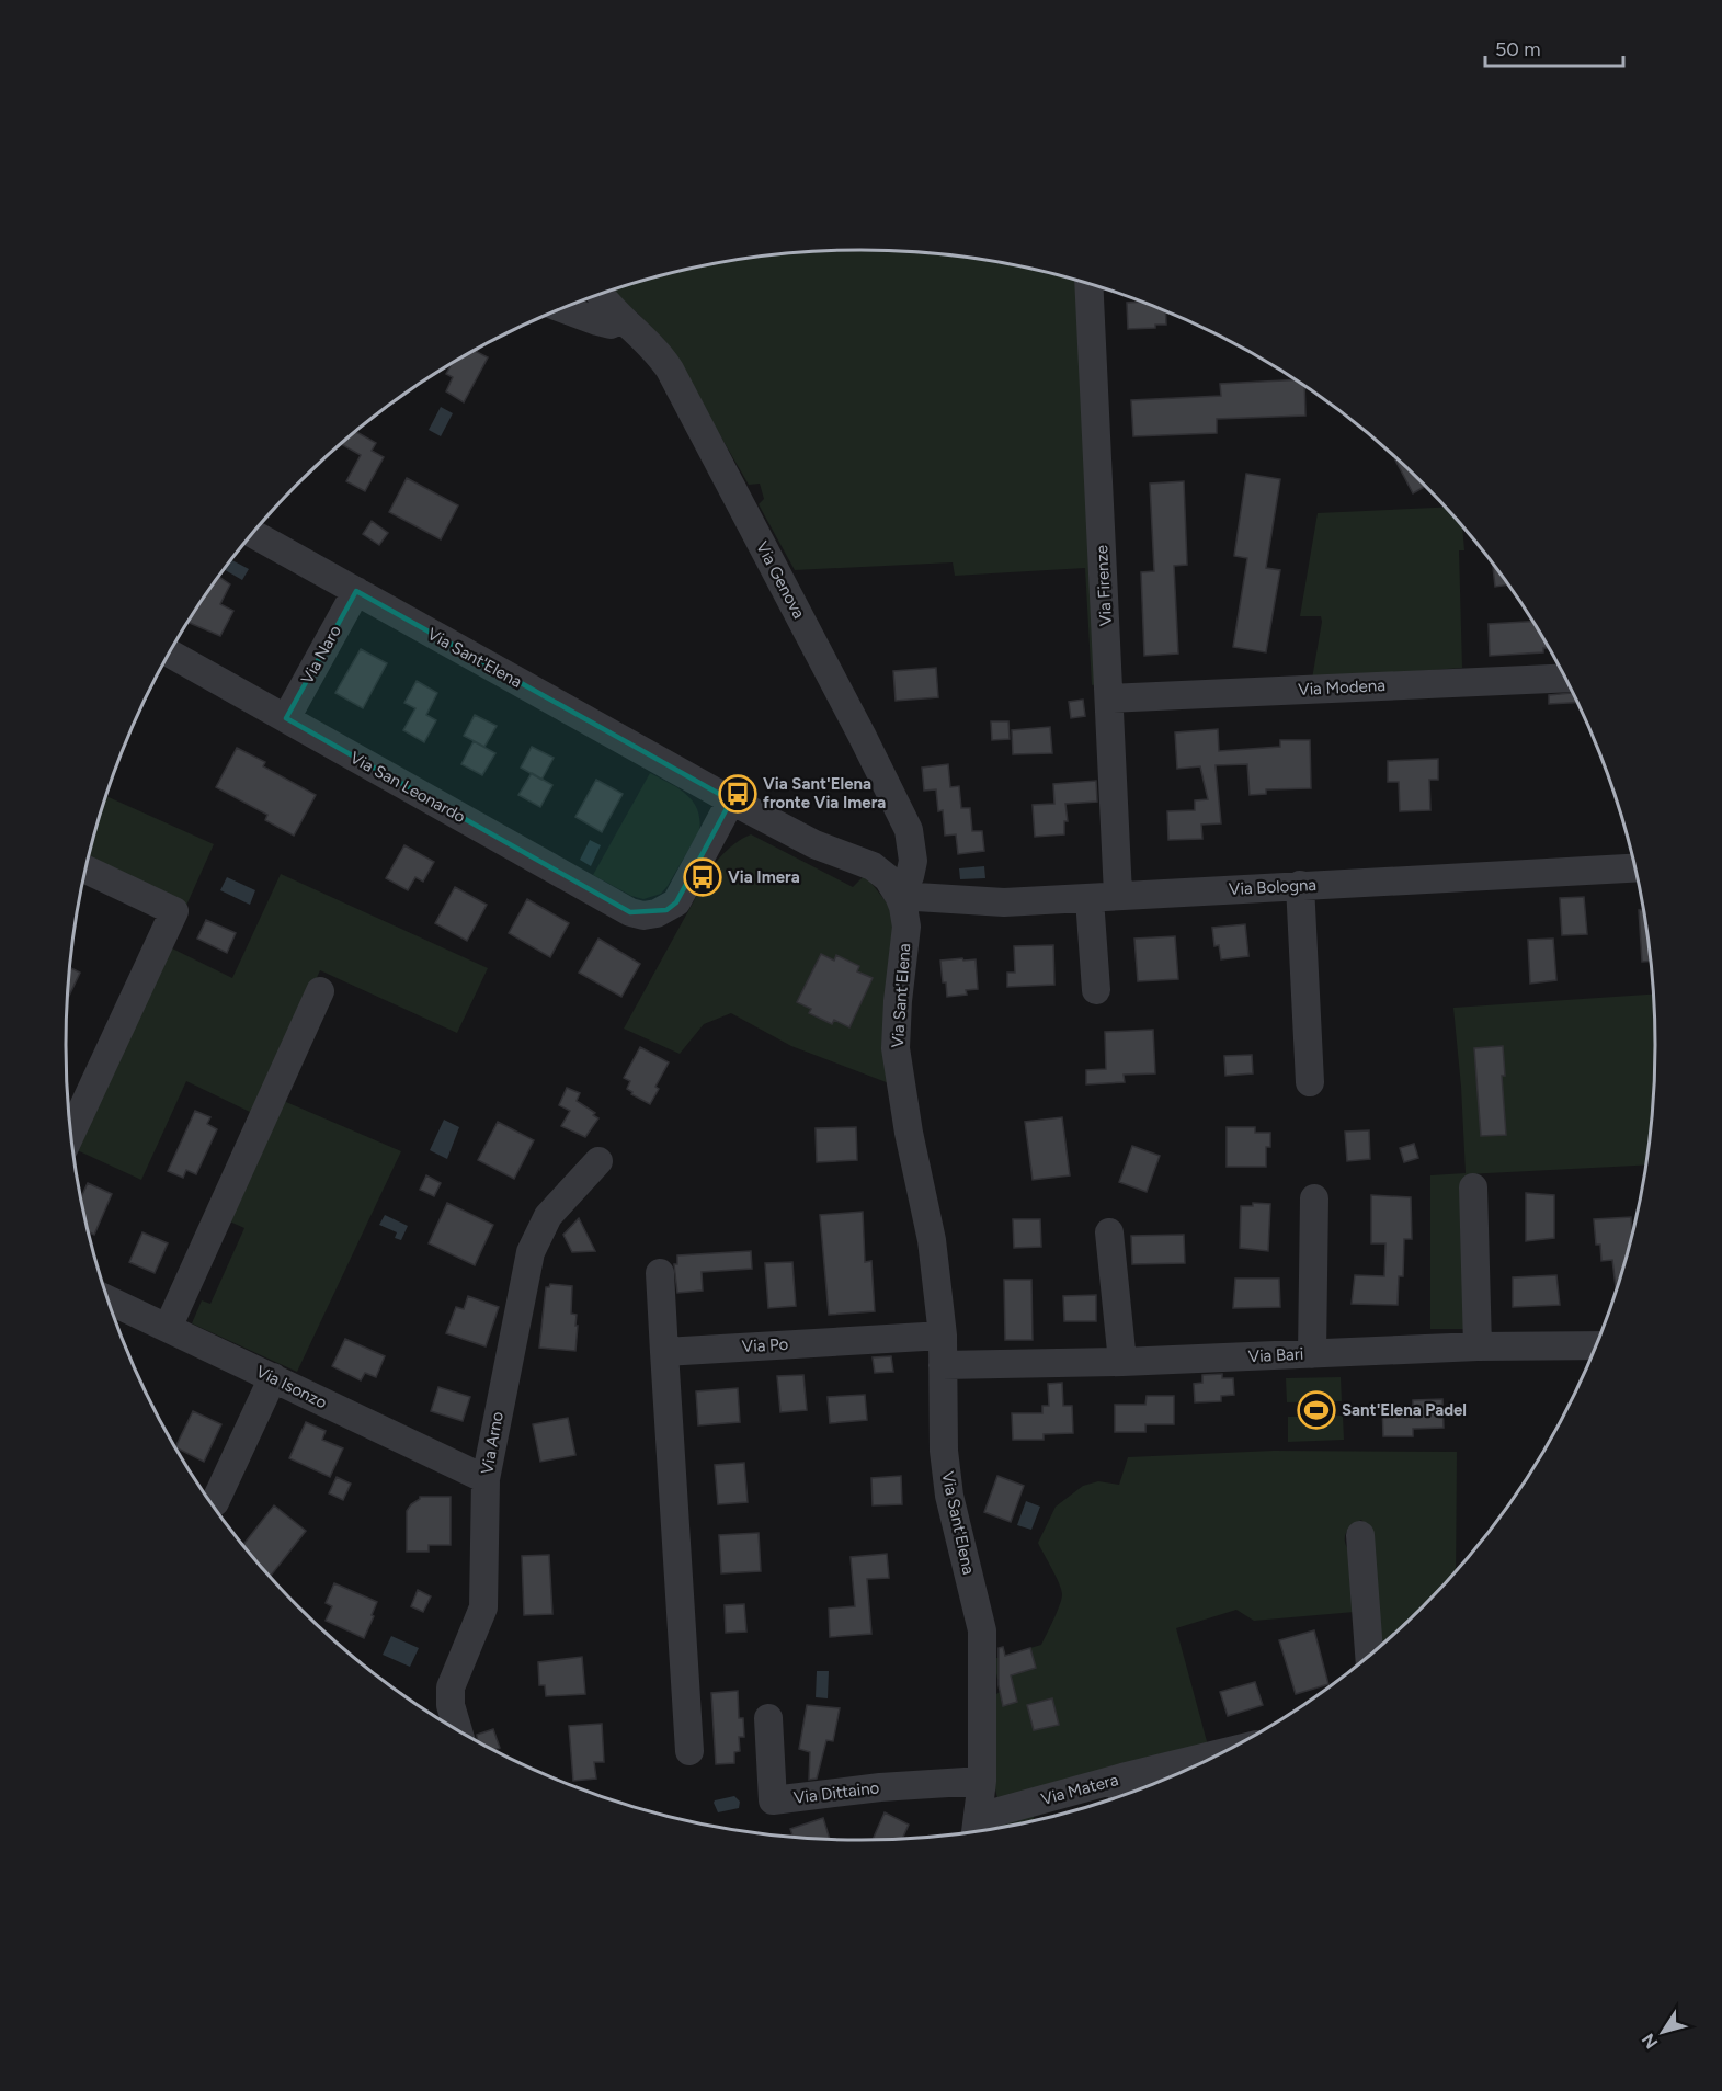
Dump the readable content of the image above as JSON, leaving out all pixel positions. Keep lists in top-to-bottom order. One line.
{"streets":{"street":["Via Genova","Via Firenze","Via Naro","Via Sant'Elena","Via Modena","Via San Leonardo","Via Bologna","Via Po","Via Bari","Via Isonzo","Via Arno","Via Matera","Via Dittaino"]},"crossings":[["Via Genova","Via Sant'Elena"],["Via Genova","Via Bologna"],["Via Firenze","Via Modena"],["Via Firenze","Via Bologna"],["Via Naro","Via Sant'Elena"],["Via Naro","Via San Leonardo"],["Via Sant'Elena","Via San Leonardo"],["Via Sant'Elena","Via Bologna"],["Via Sant'Elena","Via Po"],["Via Sant'Elena","Via Bari"],["Via Sant'Elena","Via Matera"],["Via Sant'Elena","Via Dittaino"],["Via Isonzo","Via Arno"]],"places":{"bus stop":["Via Sant'Elena fronte Via Imera","Via Imera"],"sports":["Sant'Elena Padel"]},"scale_bar":"50 m","north":"bottom left"}
